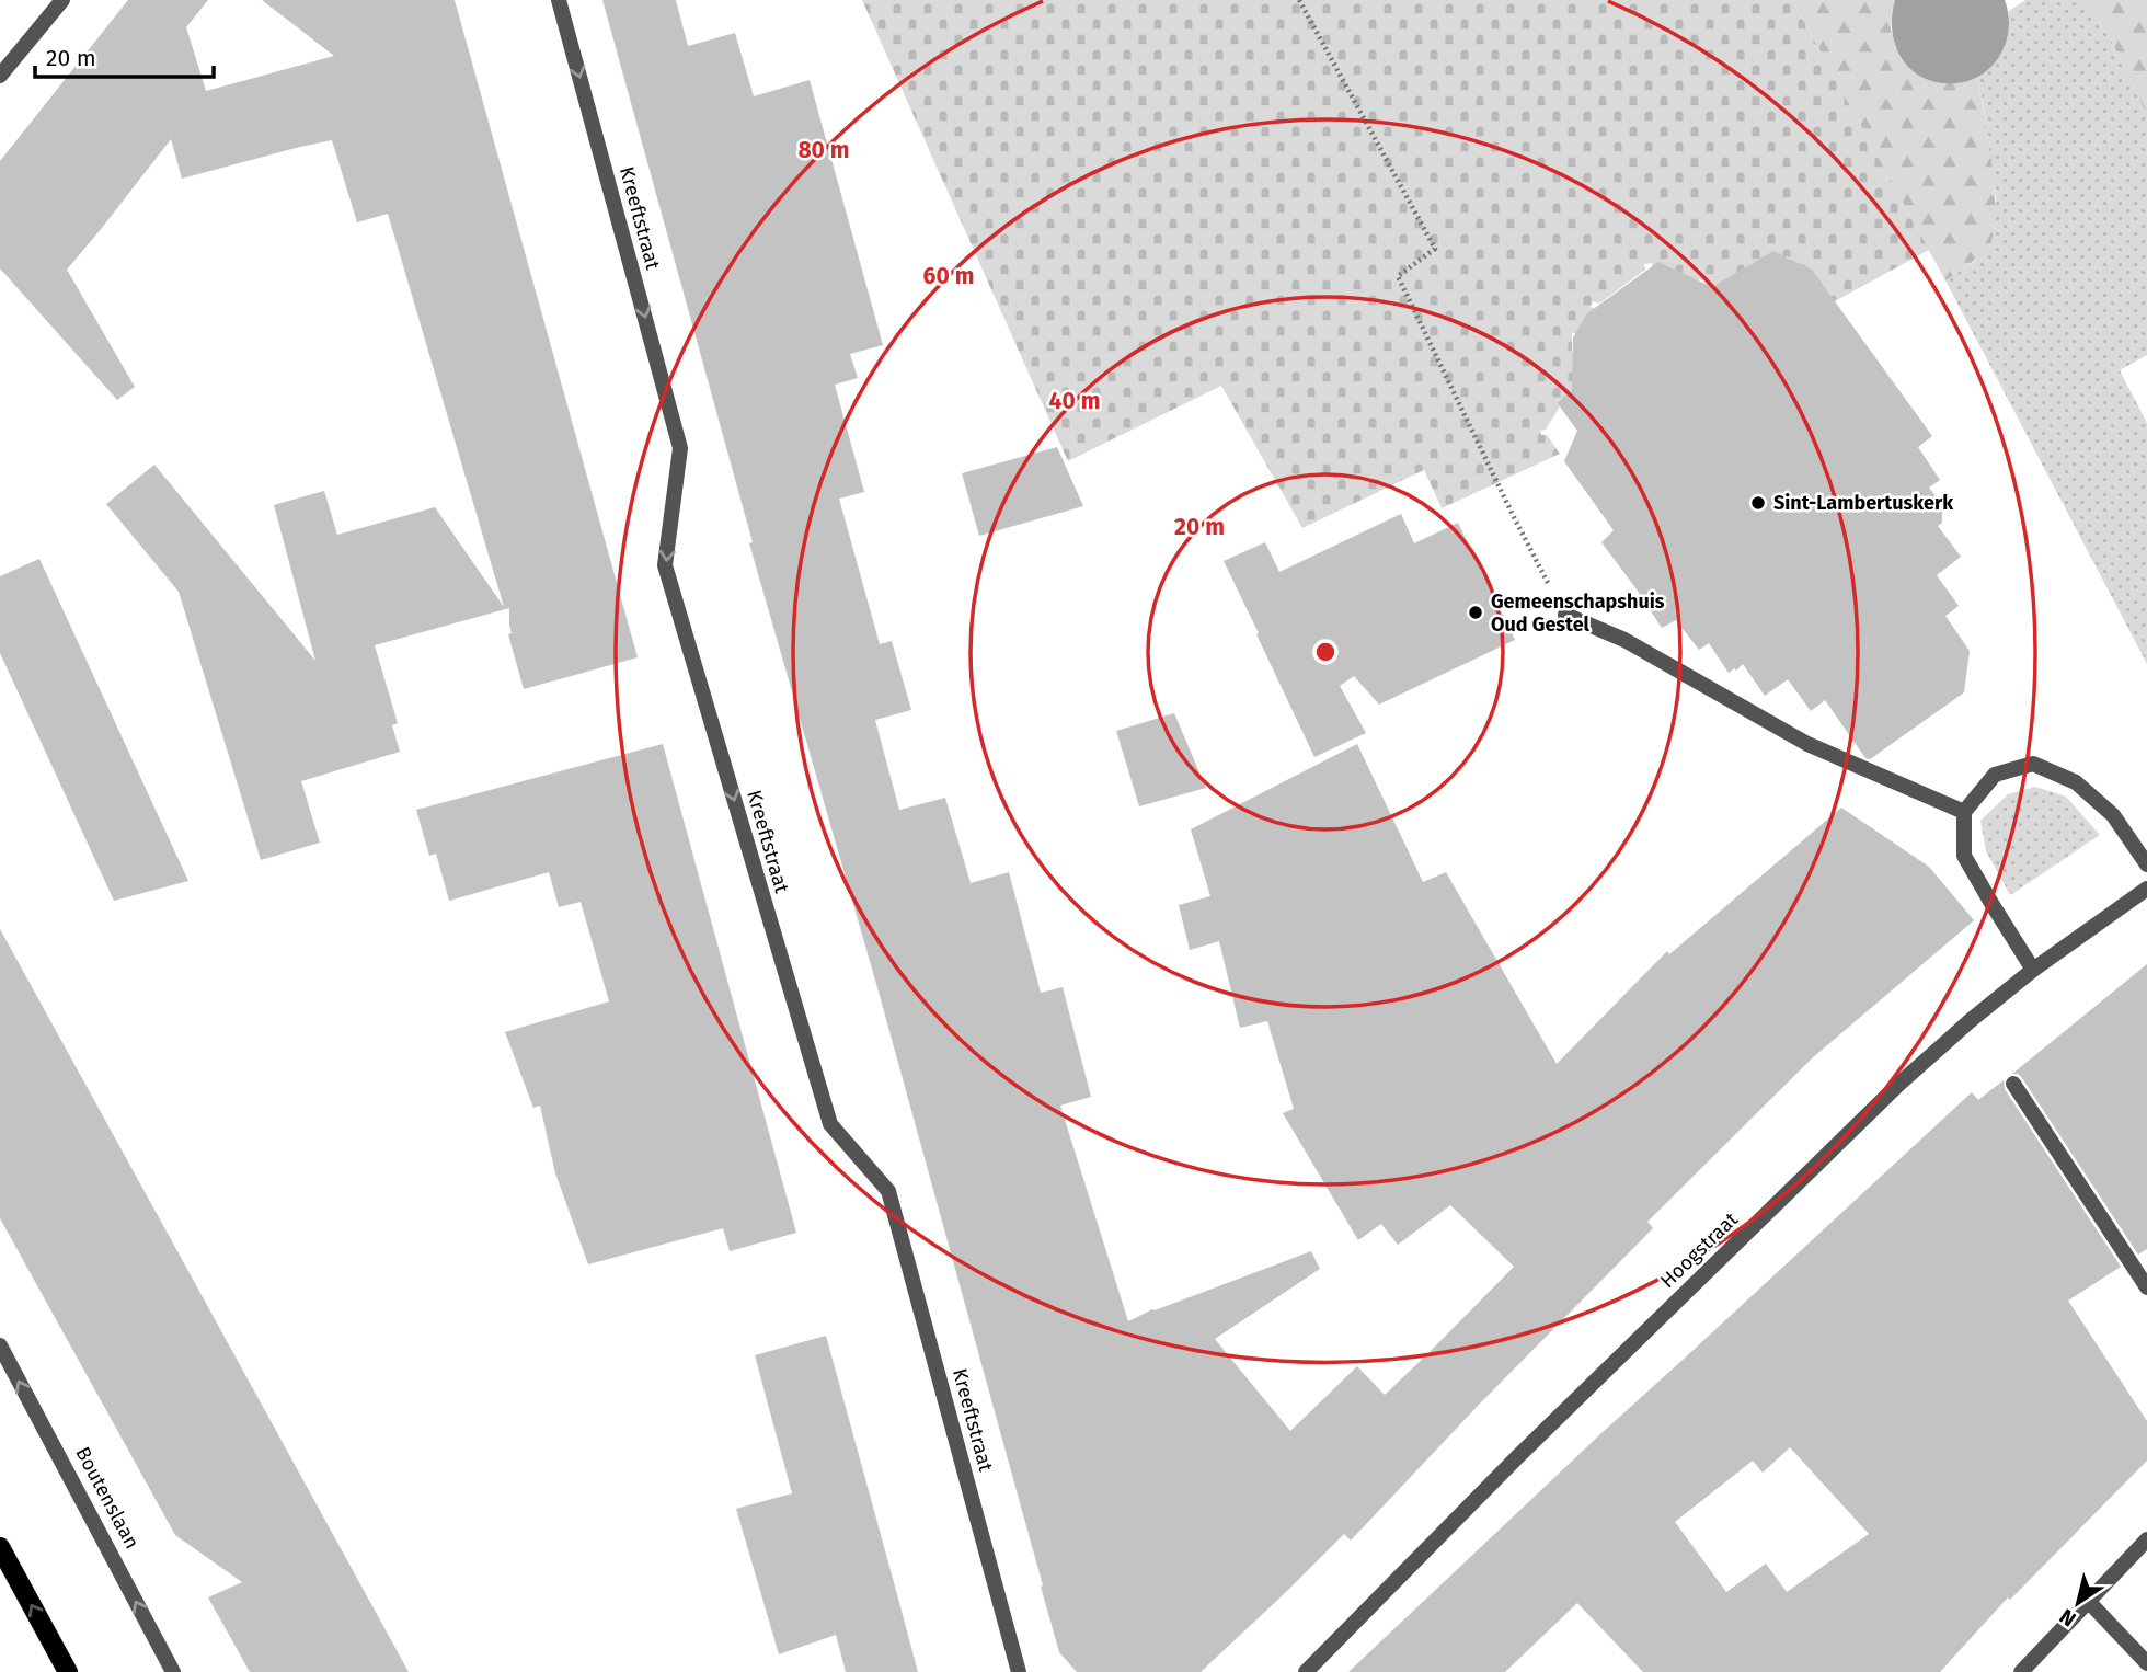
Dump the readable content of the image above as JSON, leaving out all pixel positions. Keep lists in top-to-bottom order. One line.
{"streets":{"street":["Kreeftstraat","Hoogstraat","Boutenslaan"]},"one_way":["Kreeftstraat","Boutenslaan"],"places":["Sint-Lambertuskerk","Gemeenschapshuis Oud Gestel"],"scale_bar":"20 m","north":"bottom left","rings":["80 m","60 m","40 m","20 m"]}
